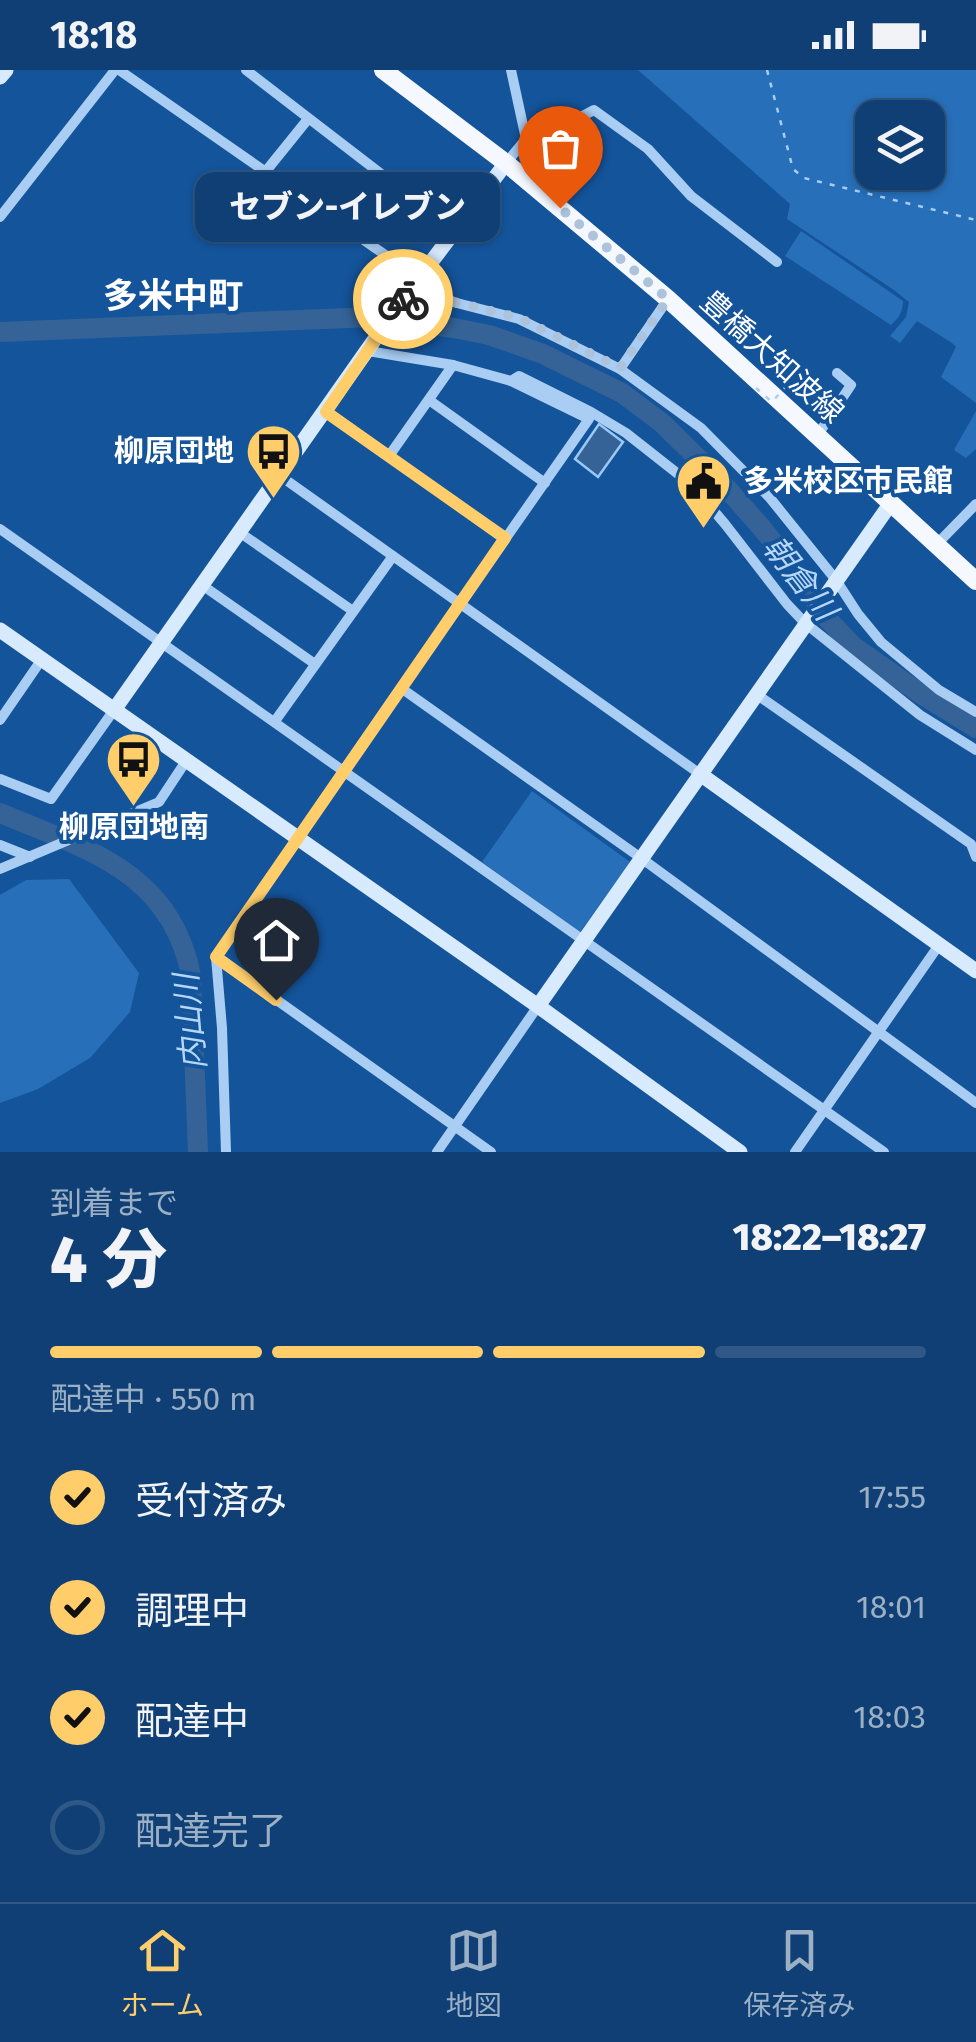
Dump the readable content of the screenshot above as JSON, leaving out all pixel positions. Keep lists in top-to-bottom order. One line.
{"streets":{"main road":["豊橋大知波線"]},"districts":["多米中町"],"water":["朝倉川","内山川"],"places":{"other":["セブン-イレブン"],"bus stop":["柳原団地","柳原団地南"],"public building":["多米校区市民館"]},"page":{"status":"18:18","bubble":"セブン-イレブン","heading":["4 分","到着まで","18:22–18:27"],"bar":"配達中 · 550 m","list":[["受付済み","17:55"],["調理中","18:01"],["配達中","18:03"],"配達完了"],"tabs":["ホーム","地図","保存済み"]}}
